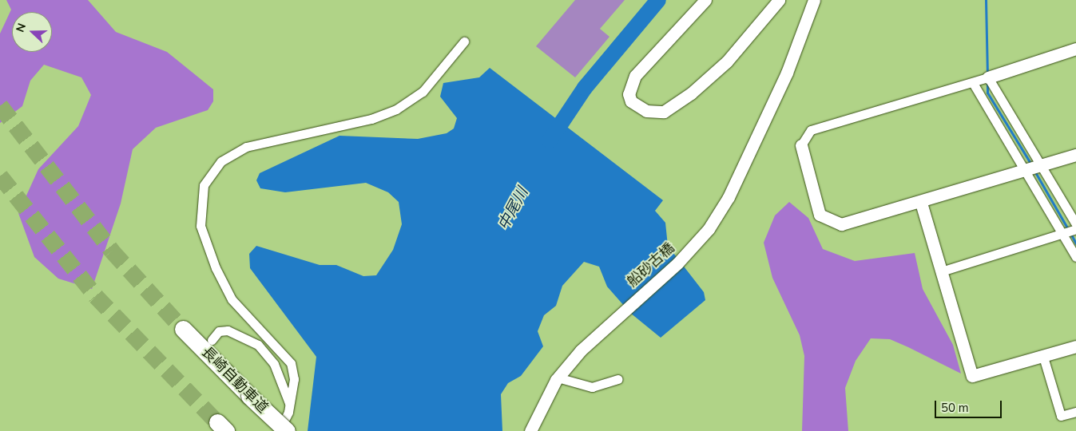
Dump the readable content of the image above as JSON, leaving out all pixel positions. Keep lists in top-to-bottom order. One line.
{"streets":{"highway":["長崎自動車道"],"street":["船砂古橋"]},"water":["中尾川"],"scale_bar":"50 m","north":"left"}
